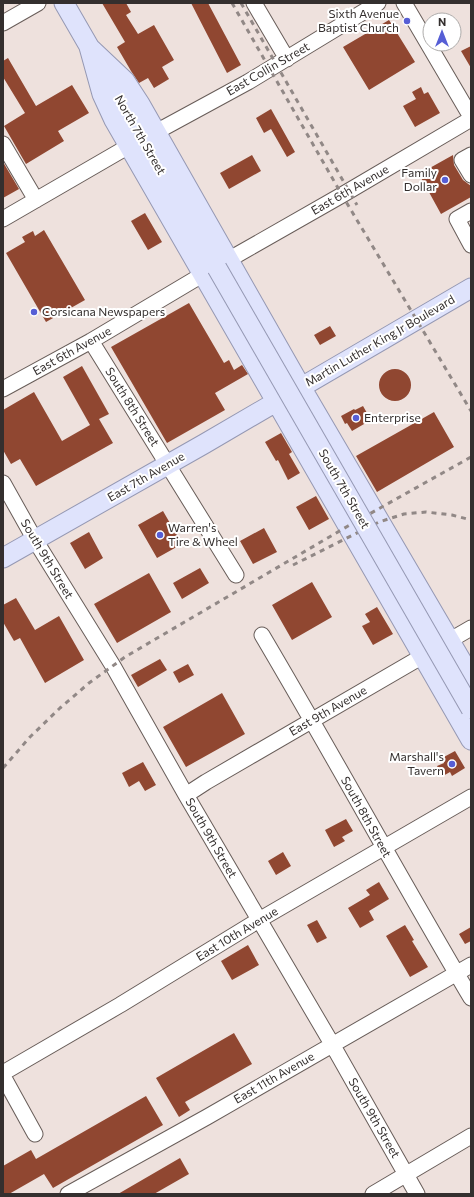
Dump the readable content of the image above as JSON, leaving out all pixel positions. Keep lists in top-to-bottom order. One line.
{"streets":{"main road":["North 7th Street","Martin Luther King Jr Boulevard","East 7th Avenue","South 7th Street"],"street":["East Collin Street","East 6th Avenue","South 8th Street","South 9th Street","East 9th Avenue","East 10th Avenue","East 11th Avenue"]},"crossings":[["North 7th Street","East 6th Avenue"],["North 7th Street","South 7th Street"],["East 6th Avenue","South 8th Street"],["East 6th Avenue","South 7th Street"],["Martin Luther King Jr Boulevard","East 7th Avenue"],["South 8th Street","East 7th Avenue"],["South 8th Street","East 9th Avenue"],["South 8th Street","East 10th Avenue"],["South 8th Street","East 11th Avenue"],["East 7th Avenue","South 9th Street"],["South 9th Street","East 9th Avenue"],["South 9th Street","East 10th Avenue"],["South 9th Street","East 11th Avenue"]],"places":["Sixth Avenue Baptist Church","Family Dollar","Corsicana Newspapers","Enterprise","Warren's Tire & Wheel","Marshall's Tavern"],"north":"top"}
